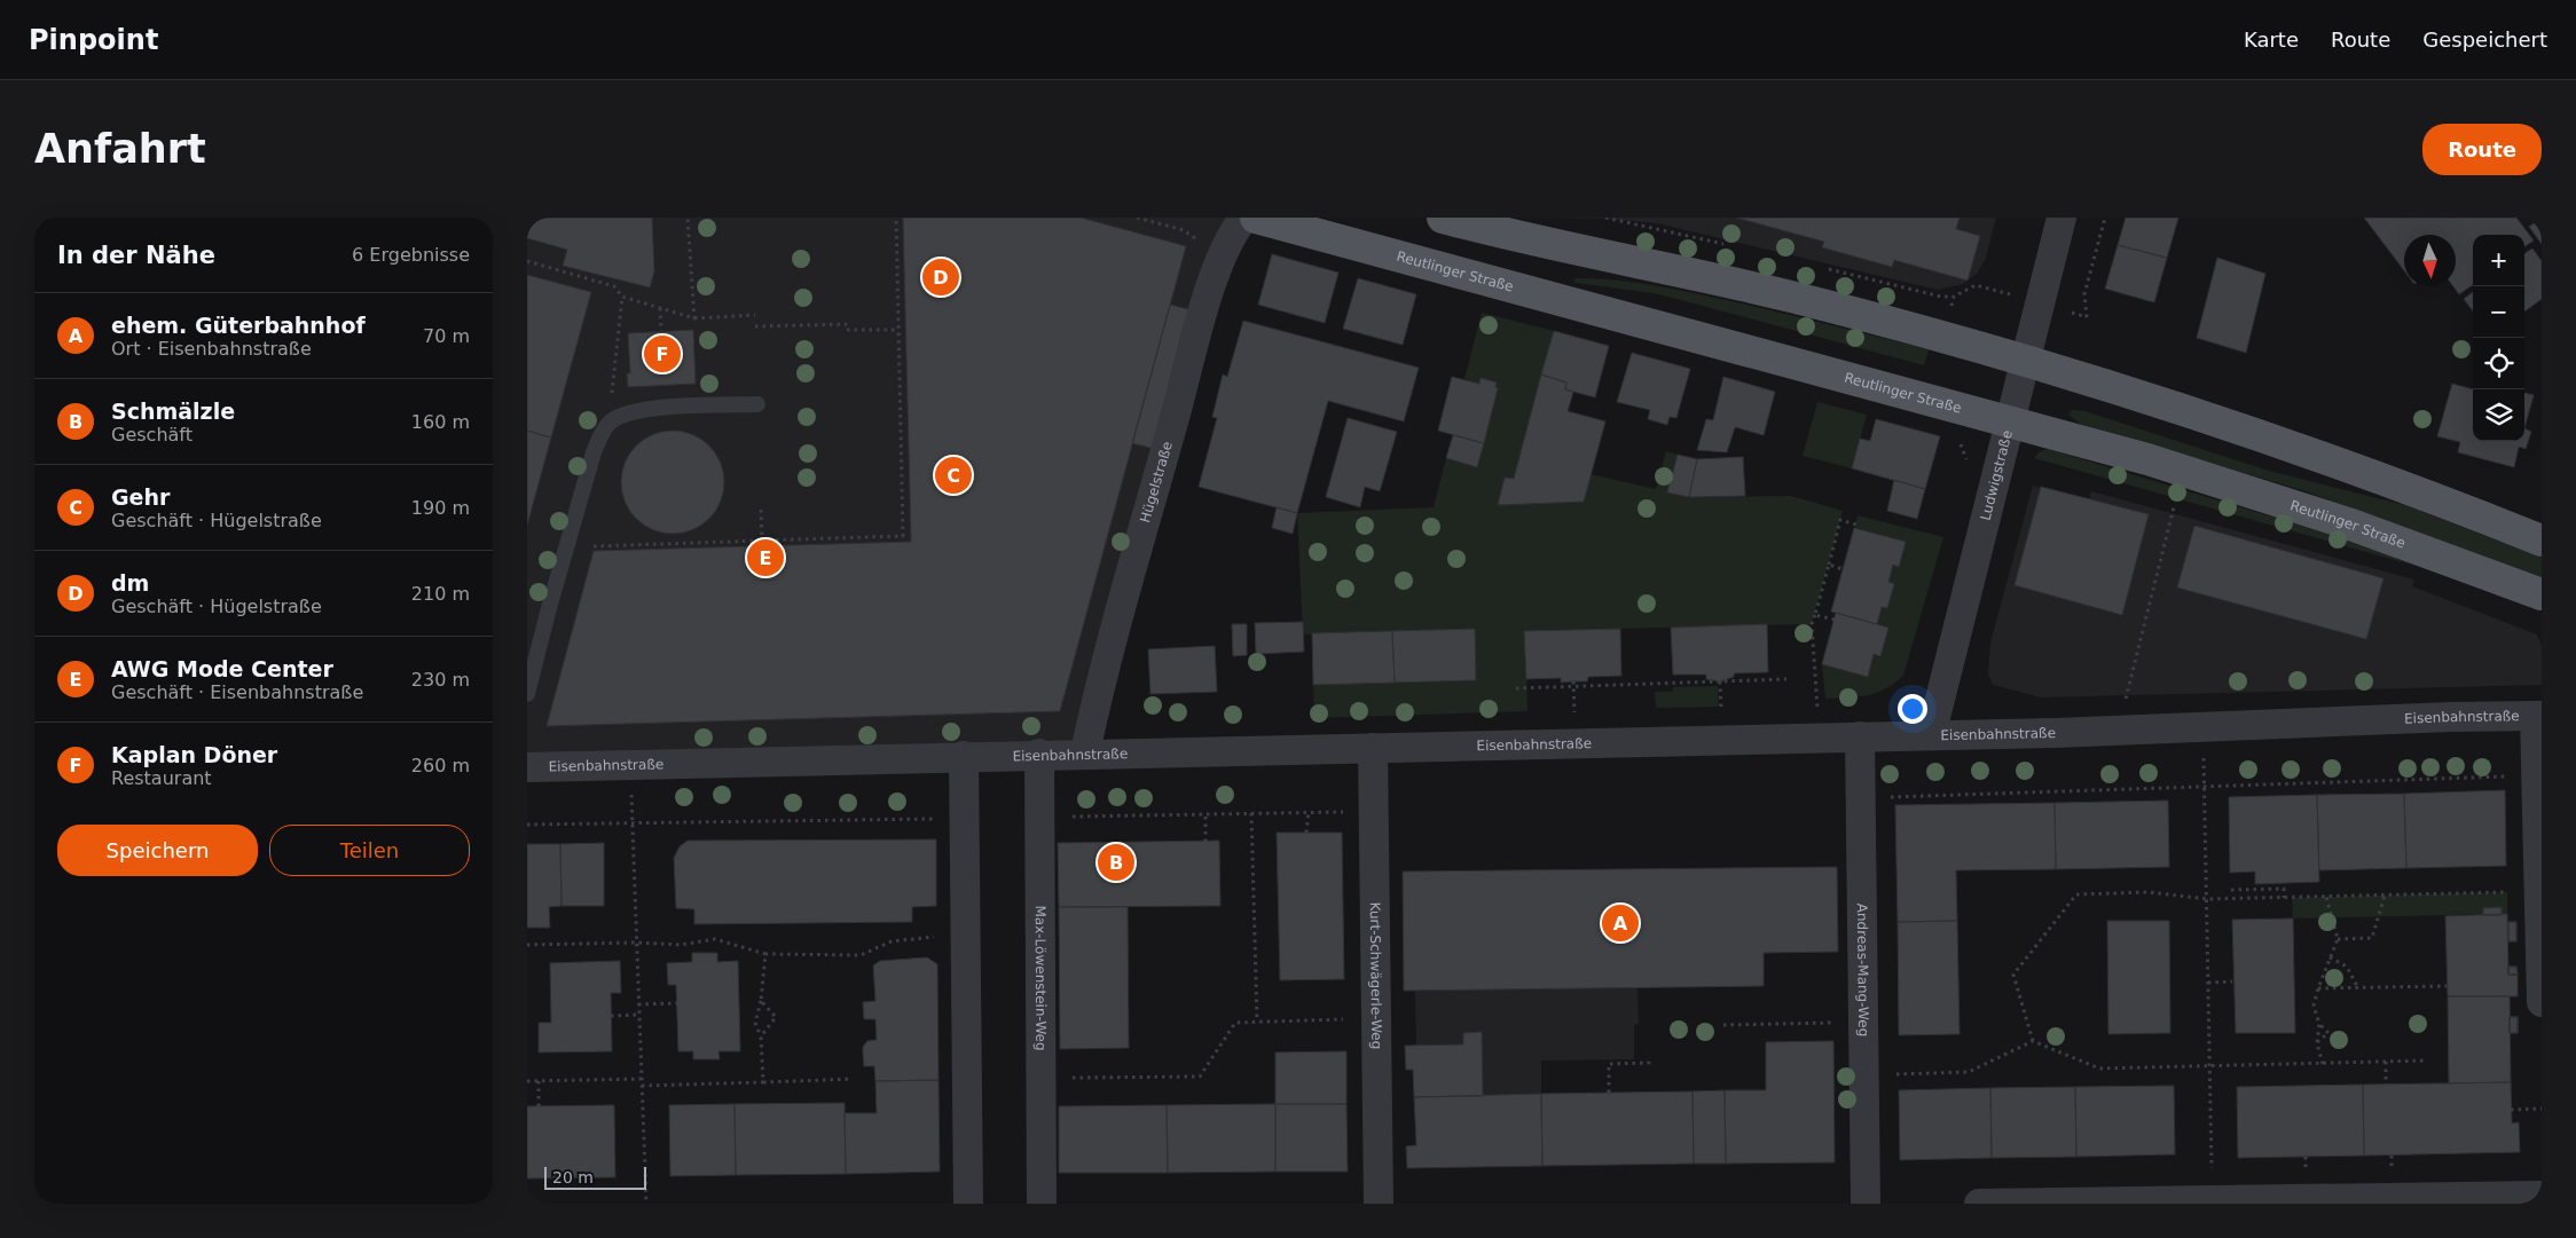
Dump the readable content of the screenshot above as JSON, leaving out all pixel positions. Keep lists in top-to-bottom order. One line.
{"streets":{"main road":["Reutlinger Straße"],"street":["Ludwigstraße","Hügelstraße","Eisenbahnstraße","Andreas-Mang-Weg","Kurt-Schwägerle-Weg","Max-Löwenstein-Weg"]},"crossings":[["Reutlinger Straße","Ludwigstraße"],["Ludwigstraße","Eisenbahnstraße"],["Hügelstraße","Eisenbahnstraße"],["Eisenbahnstraße","Andreas-Mang-Weg"],["Eisenbahnstraße","Kurt-Schwägerle-Weg"],["Eisenbahnstraße","Max-Löwenstein-Weg"]],"scale_bar":"20 m","north":"bottom","page":{"header":"Pinpoint","nav":["Karte","Route","Gespeichert"],"buttons":["Route",["Speichern","Teilen"]],"title":"Anfahrt","heading":["In der Nähe","6 Ergebnisse"],"map_buttons":["+","−"],"pins":["D","F","C","E","B","A"],"list":[{"mark":"A","name":"ehem. Güterbahnhof","note":"Ort · Eisenbahnstraße","value":"70 m"},{"mark":"B","name":"Schmälzle","note":"Geschäft","value":"160 m"},{"mark":"C","name":"Gehr","note":"Geschäft · Hügelstraße","value":"190 m"},{"mark":"D","name":"dm","note":"Geschäft · Hügelstraße","value":"210 m"},{"mark":"E","name":"AWG Mode Center","note":"Geschäft · Eisenbahnstraße","value":"230 m"},{"mark":"F","name":"Kaplan Döner","note":"Restaurant","value":"260 m"}],"scale":"20 m"}}
